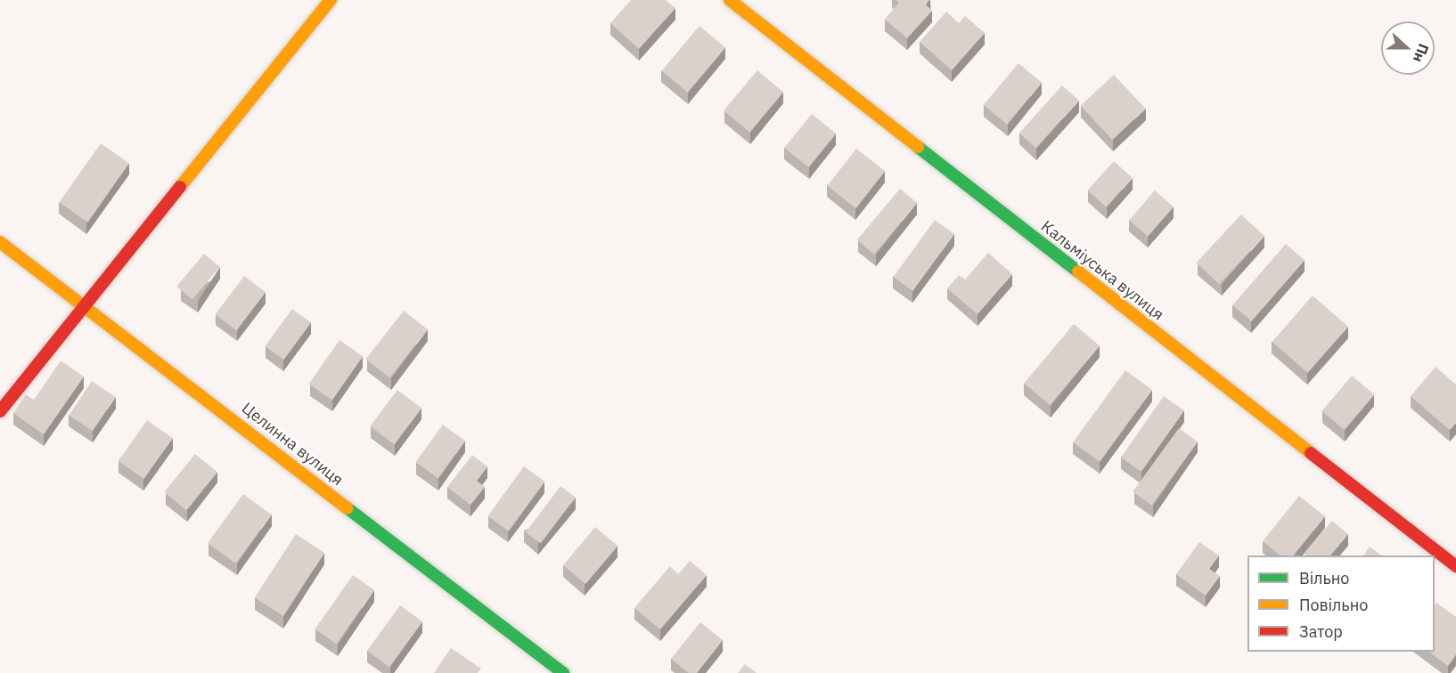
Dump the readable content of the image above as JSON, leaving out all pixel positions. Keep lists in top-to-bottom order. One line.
{"streets":{"street":["Кальміуська вулиця","Целинна вулиця"]},"legend":["Вільно","Повільно","Затор"],"north":"right"}
